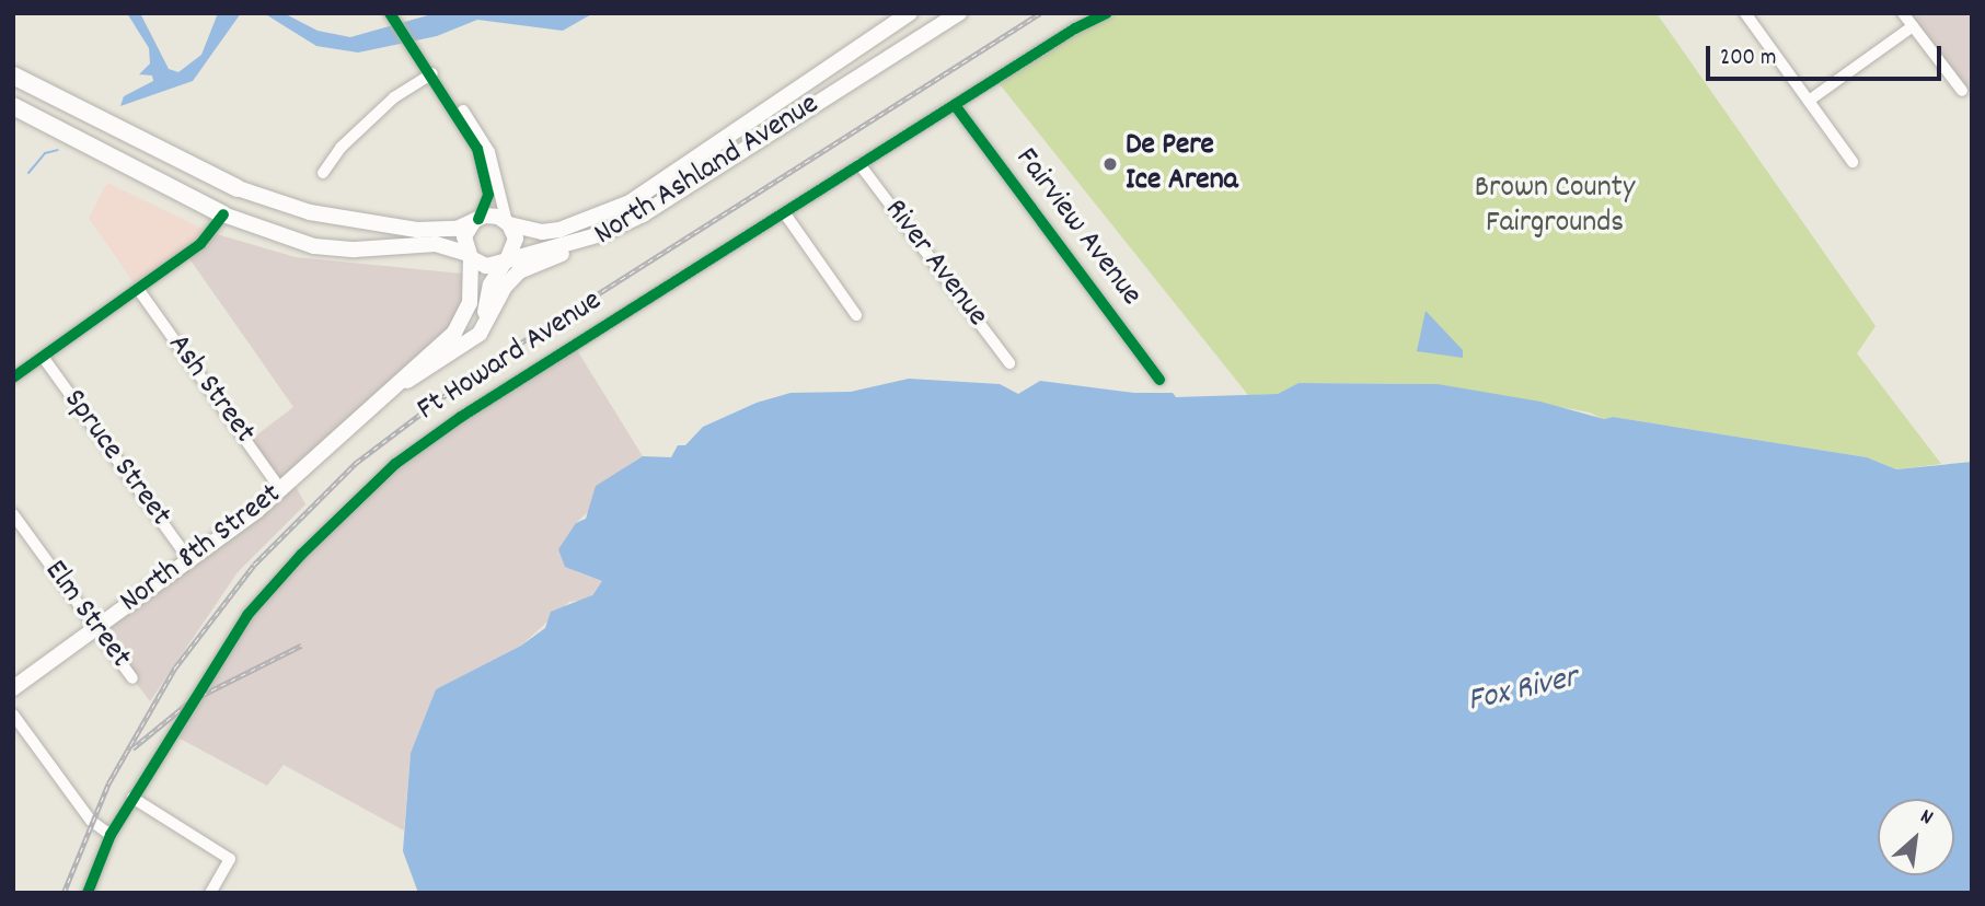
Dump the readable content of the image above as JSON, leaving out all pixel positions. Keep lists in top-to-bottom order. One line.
{"streets":{"main road":["North Ashland Avenue","North 8th Street"],"street":["Fairview Avenue","River Avenue","Ft Howard Avenue","Ash Street","Spruce Street","Elm Street"]},"crossings":[["North Ashland Avenue","North 8th Street"],["Fairview Avenue","Ft Howard Avenue"],["River Avenue","Ft Howard Avenue"],["Ash Street","North 8th Street"],["Spruce Street","North 8th Street"],["North 8th Street","Elm Street"]],"water":["Fox River"],"parks":["Brown County Fairgrounds"],"places":["De Pere Ice Arena"],"scale_bar":"200 m","north":"top right"}
